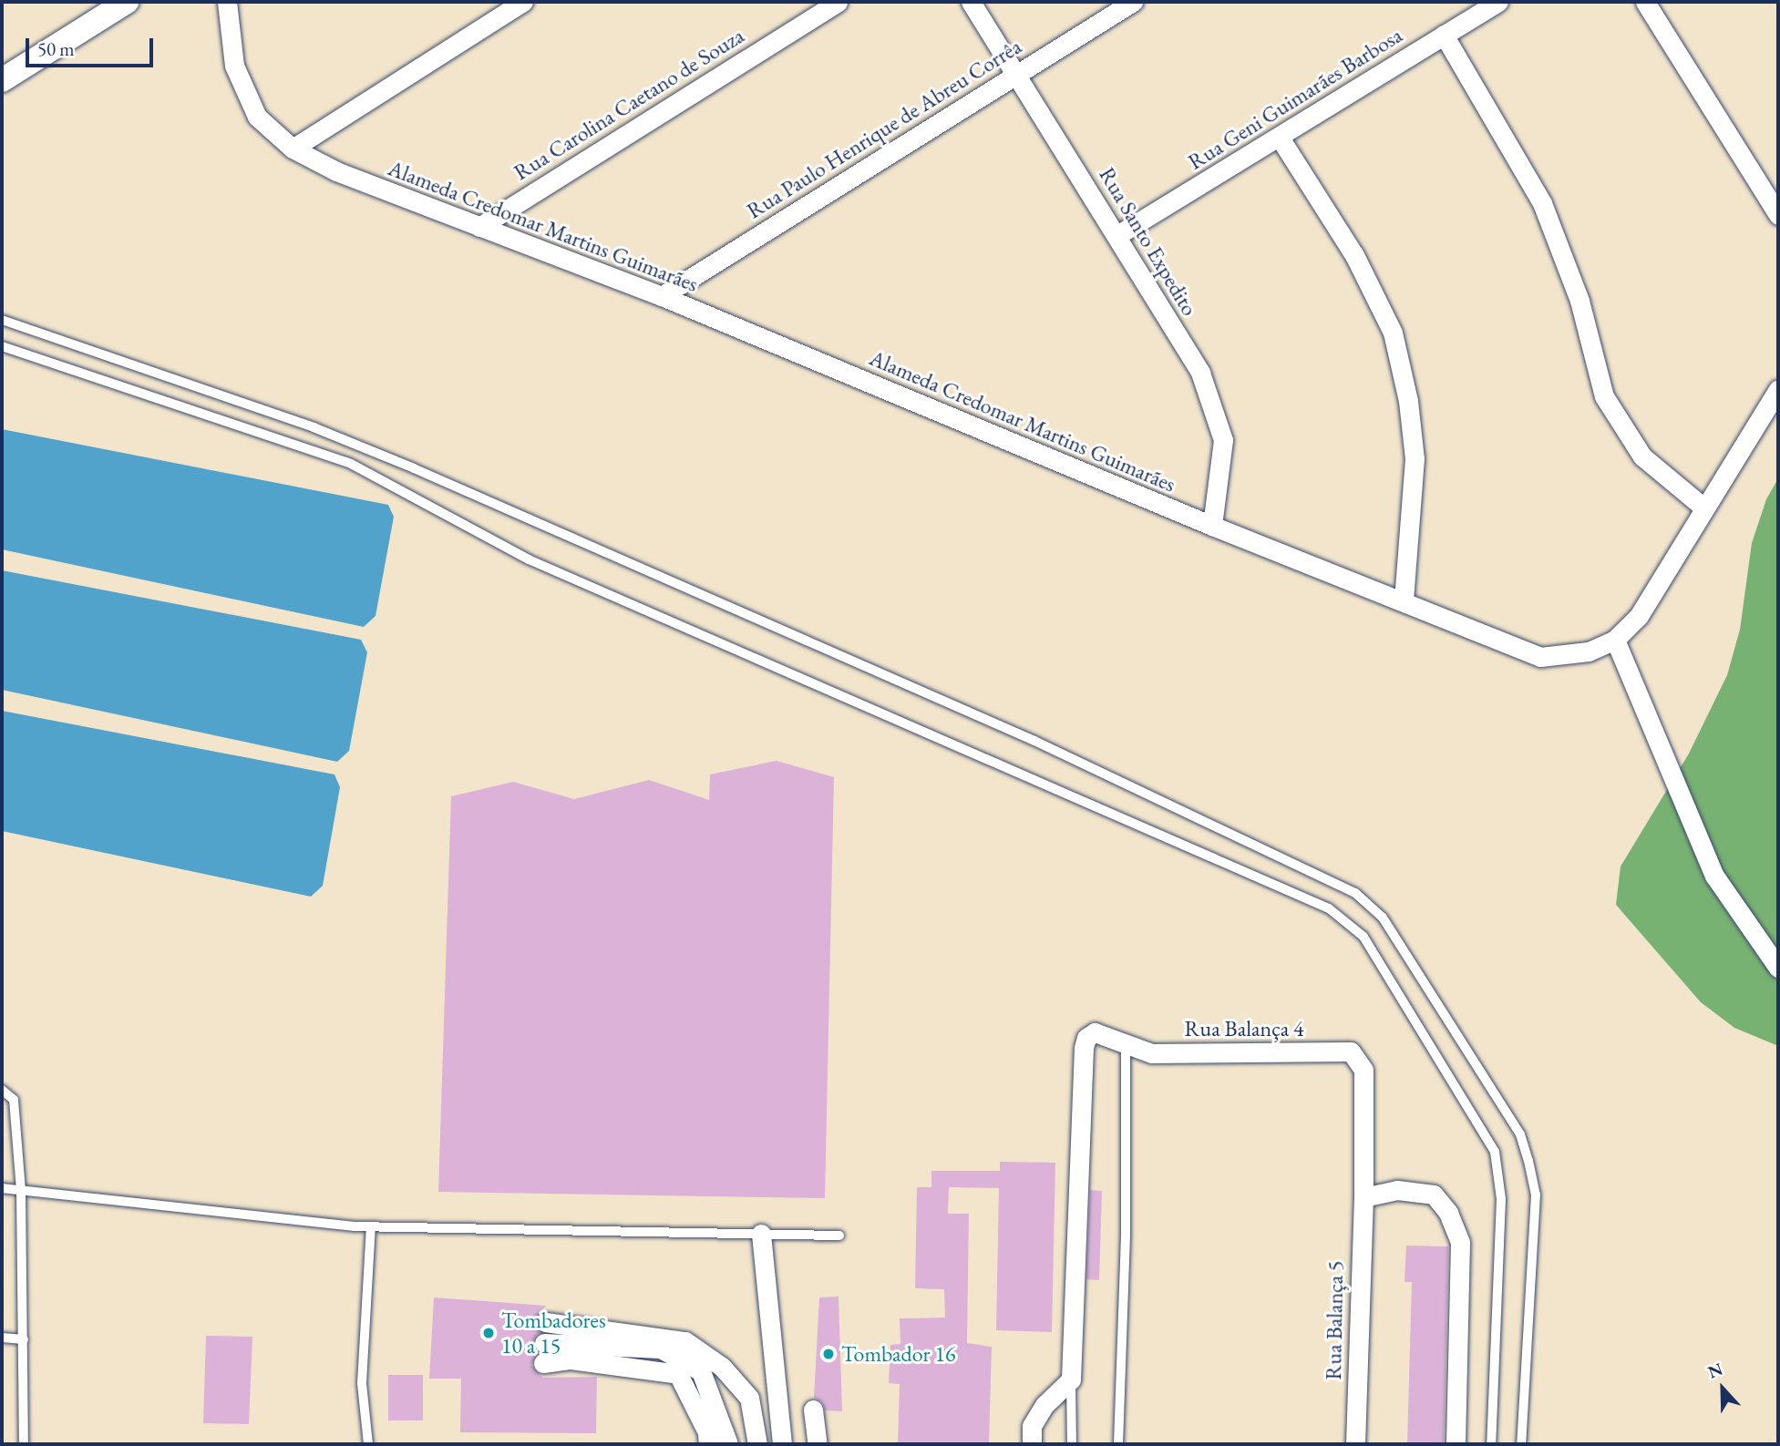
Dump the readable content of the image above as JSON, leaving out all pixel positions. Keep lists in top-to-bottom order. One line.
{"streets":{"street":["Rua Geni Guimarães Barbosa","Rua Carolina Caetano de Souza","Rua Paulo Henrique de Abreu Corrêa","Alameda Credomar Martins Guimarães","Rua Santo Expedito","Rua Balança 4","Rua Balança 5"]},"crossings":[["Rua Geni Guimarães Barbosa","Rua Santo Expedito"],["Rua Carolina Caetano de Souza","Alameda Credomar Martins Guimarães"],["Rua Paulo Henrique de Abreu Corrêa","Alameda Credomar Martins Guimarães"],["Rua Paulo Henrique de Abreu Corrêa","Rua Santo Expedito"],["Alameda Credomar Martins Guimarães","Rua Santo Expedito"],["Rua Balança 4","Rua Balança 5"]],"places":["Tombadores 10 a 15","Tombador 16"],"scale_bar":"50 m","north":"top"}
